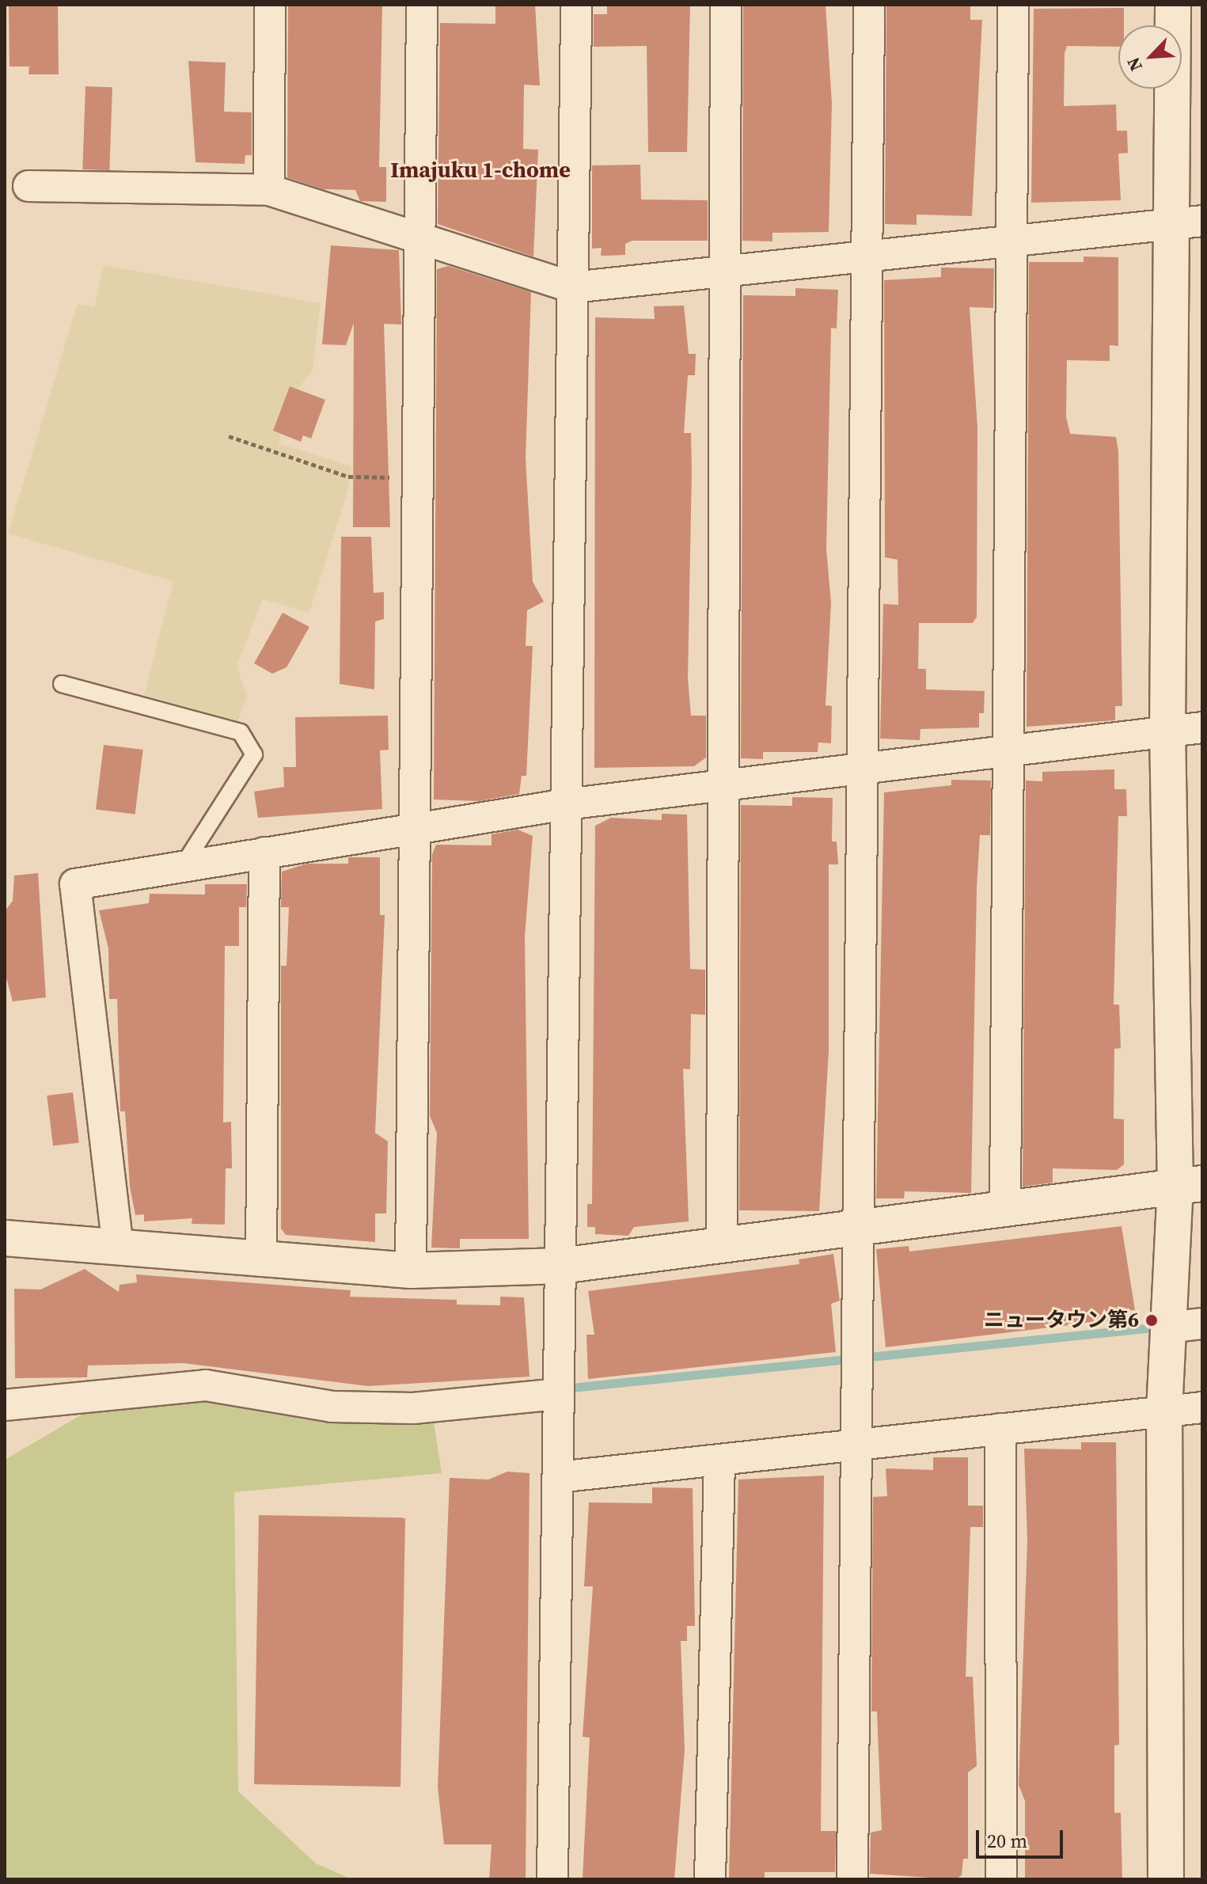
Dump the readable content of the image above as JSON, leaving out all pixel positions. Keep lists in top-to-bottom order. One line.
{"districts":["Imajuku 1-chome"],"places":["ニュータウン第6"],"scale_bar":"20 m","north":"bottom left"}
